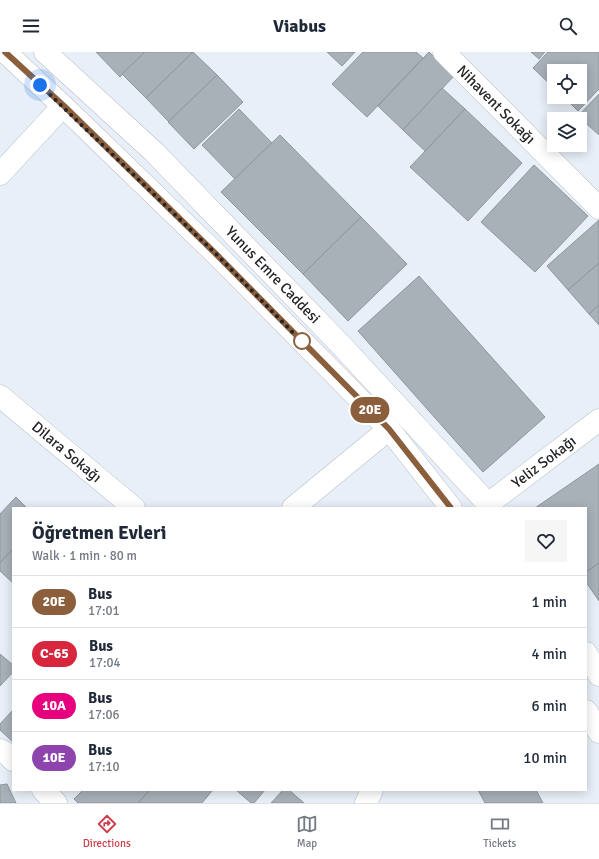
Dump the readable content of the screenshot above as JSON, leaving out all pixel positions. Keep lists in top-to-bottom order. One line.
{"streets":{"street":["Nihavent Sokağı","Yunus Emre Caddesi","Dilara Sokağı","Yeliz Sokağı"]},"crossings":[["Yunus Emre Caddesi","Yeliz Sokağı"]],"lines":["bus line 20E"],"page":{"header":"Viabus","on_map":"20E","heading":["Öğretmen Evleri","Walk · 1 min · 80 m"],"list":[{"mark":"20E","name":"Bus","note":"17:01","value":"1 min"},{"mark":"C-65","name":"Bus","note":"17:04","value":"4 min"},{"mark":"10A","name":"Bus","note":"17:06","value":"6 min"},{"mark":"10E","name":"Bus","note":"17:10","value":"10 min"}],"tabs":["Directions","Map","Tickets"]}}
